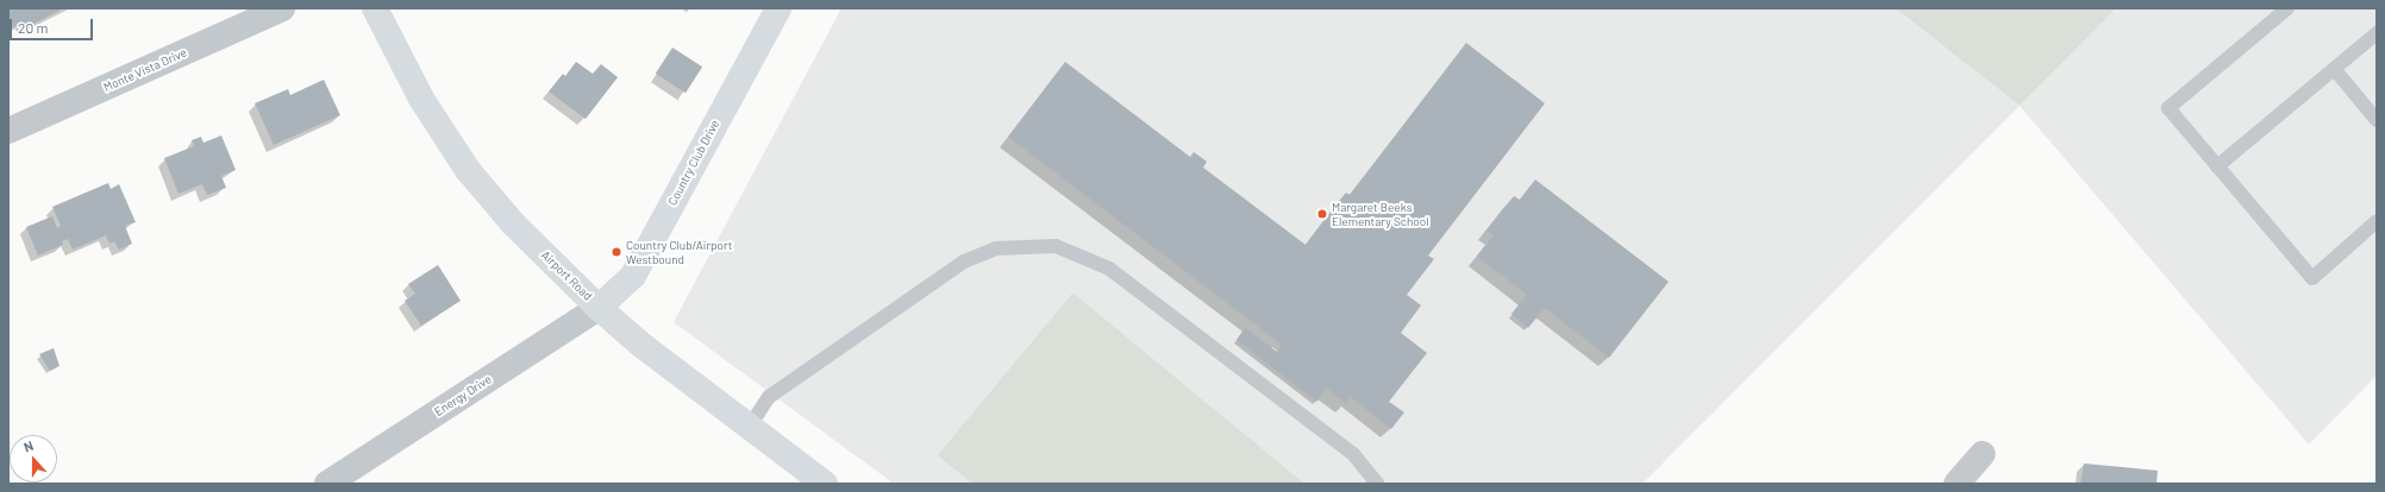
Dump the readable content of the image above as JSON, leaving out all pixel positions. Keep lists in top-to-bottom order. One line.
{"streets":{"street":["Monte Vista Drive","Country Club Drive","Airport Road","Energy Drive"]},"crossings":[["Country Club Drive","Airport Road"],["Country Club Drive","Energy Drive"],["Airport Road","Energy Drive"]],"places":["Margaret Beeks Elementary School","Country Club/Airport Westbound"],"scale_bar":"20 m","north":"top"}
